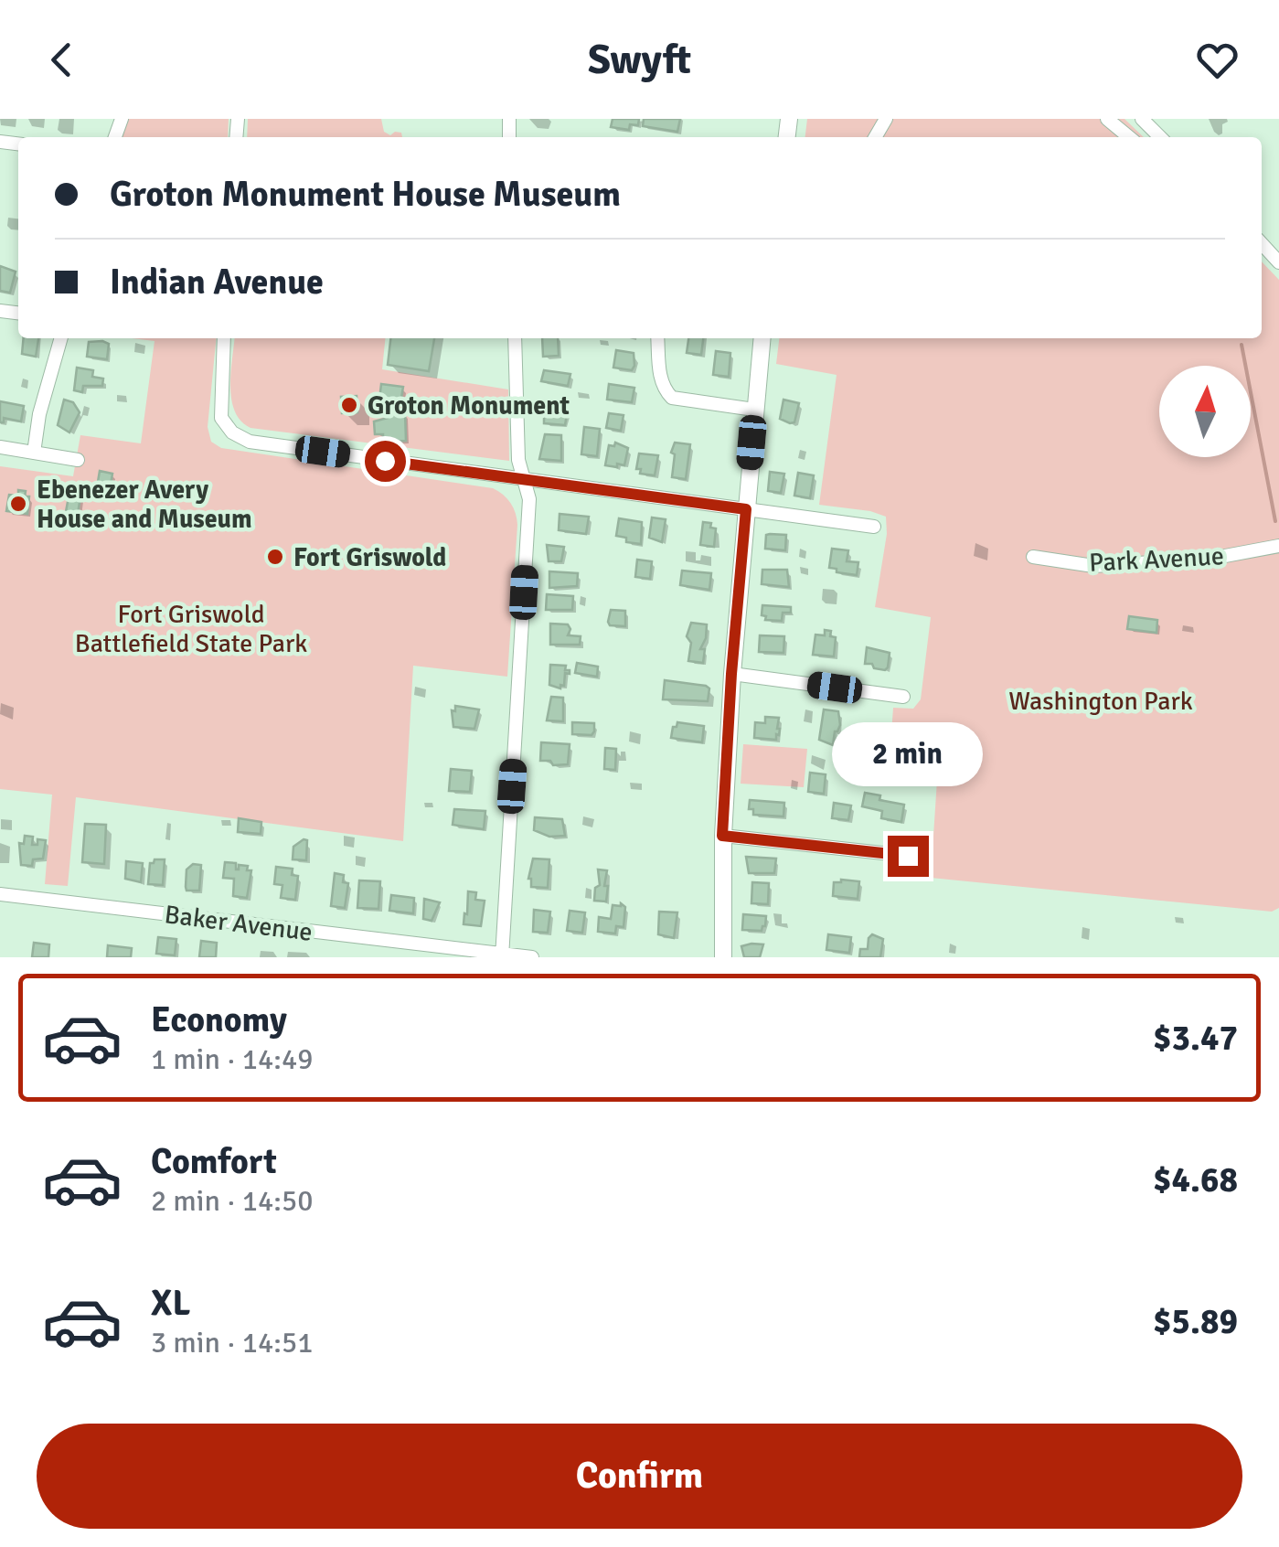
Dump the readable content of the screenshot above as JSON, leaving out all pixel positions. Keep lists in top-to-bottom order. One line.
{"streets":{"street":["Park Avenue","Baker Avenue"]},"parks":["Fort Griswold Battlefield State Park","Washington Park"],"places":["Groton Monument","Ebenezer Avery House and Museum","Fort Griswold"],"north":"top","page":{"header":"Swyft","banner":["Groton Monument House Museum","Indian Avenue"],"bubble":"2 min","list":[{"name":"Economy","note":"1 min · 14:49","value":"$3.47"},{"name":"Comfort","note":"2 min · 14:50","value":"$4.68"},{"name":"XL","note":"3 min · 14:51","value":"$5.89"}],"buttons":"Confirm"}}
